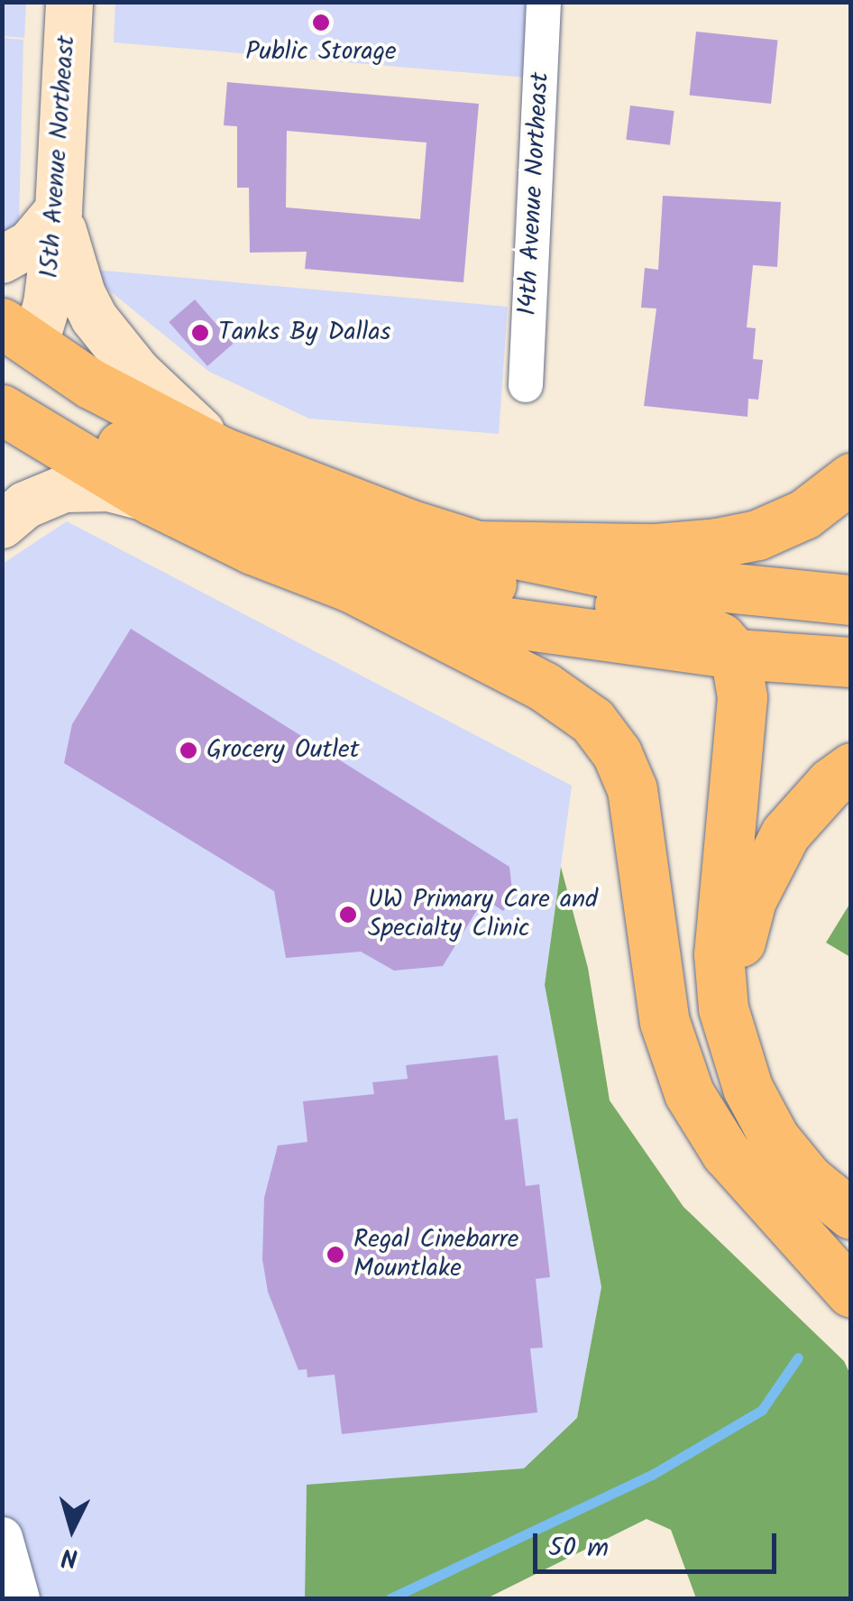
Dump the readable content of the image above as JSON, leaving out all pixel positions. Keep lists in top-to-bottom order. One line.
{"streets":{"main road":["15th Avenue Northeast"],"street":["14th Avenue Northeast"]},"places":["Public Storage","Tanks By Dallas","Grocery Outlet","UW Primary Care and Specialty Clinic","Regal Cinebarre Mountlake"],"scale_bar":"50 m","north":"bottom"}
